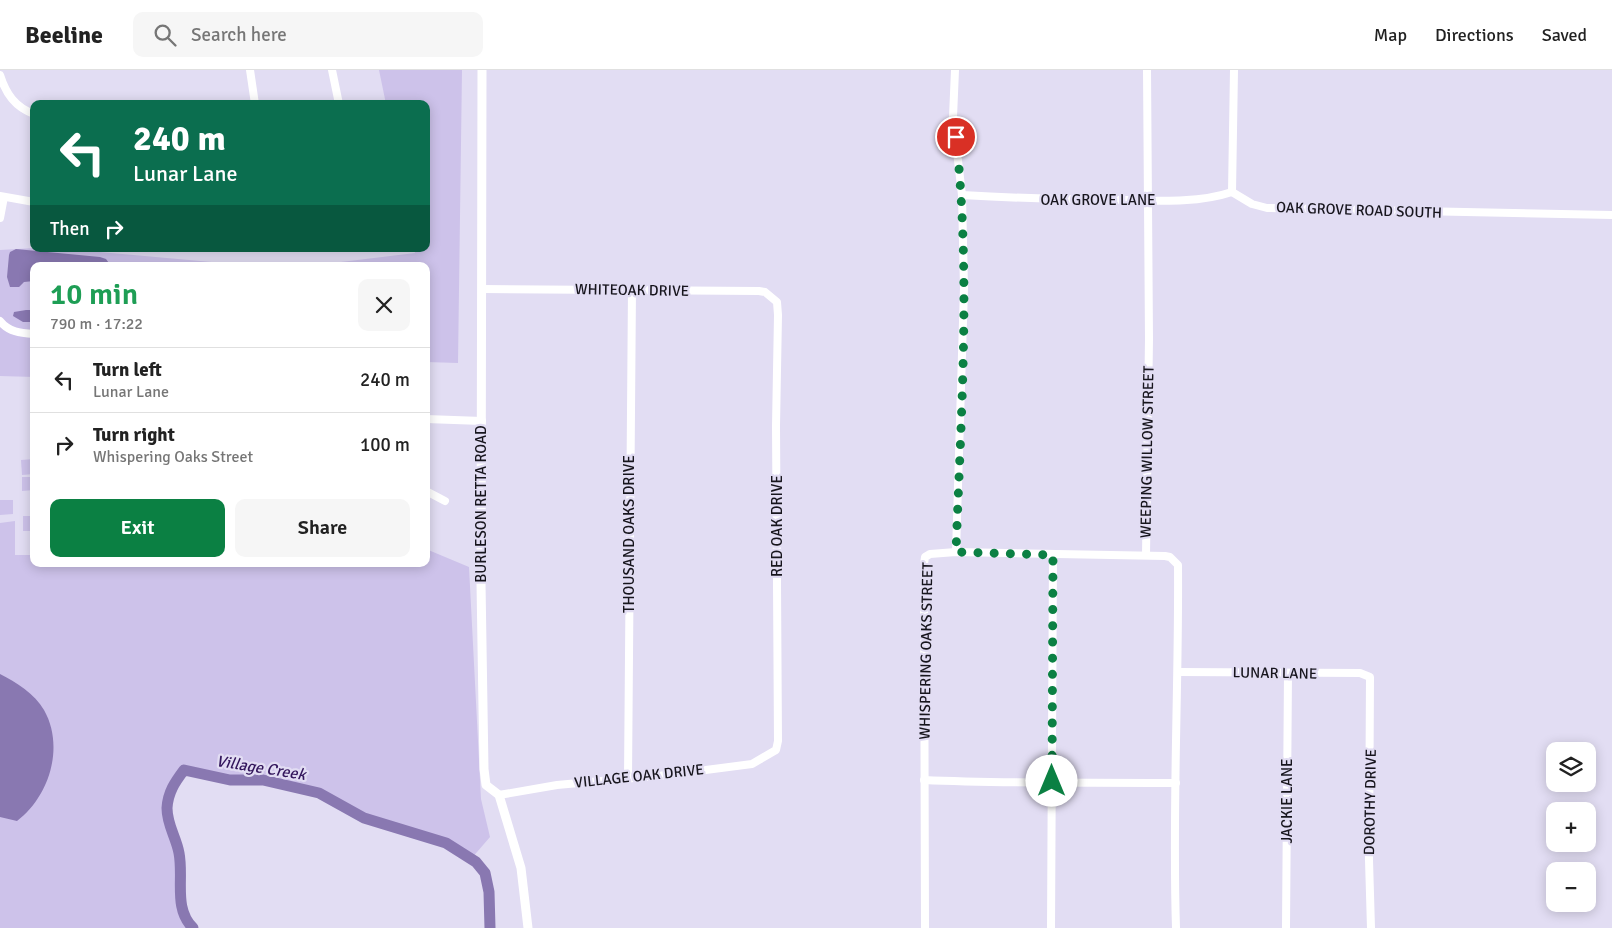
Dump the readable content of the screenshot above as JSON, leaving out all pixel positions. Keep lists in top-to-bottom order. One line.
{"streets":{"street":["OAK GROVE LANE","OAK GROVE ROAD SOUTH","WHITEOAK DRIVE","WEEPING WILLOW STREET","BURLESON RETTA ROAD","RED OAK DRIVE","THOUSAND OAKS DRIVE","WHISPERING OAKS STREET","LUNAR LANE","VILLAGE OAK DRIVE","JACKIE LANE","DOROTHY DRIVE"]},"crossings":[["OAK GROVE LANE","OAK GROVE ROAD SOUTH"],["OAK GROVE LANE","WEEPING WILLOW STREET"],["OAK GROVE LANE","WHISPERING OAKS STREET"],["WHITEOAK DRIVE","BURLESON RETTA ROAD"],["WHITEOAK DRIVE","RED OAK DRIVE"],["WHITEOAK DRIVE","THOUSAND OAKS DRIVE"],["WEEPING WILLOW STREET","LUNAR LANE"],["BURLESON RETTA ROAD","VILLAGE OAK DRIVE"],["RED OAK DRIVE","VILLAGE OAK DRIVE"],["THOUSAND OAKS DRIVE","VILLAGE OAK DRIVE"],["LUNAR LANE","JACKIE LANE"],["LUNAR LANE","DOROTHY DRIVE"]],"water":["Village Creek"],"page":{"header":"Beeline","search":"Search here","nav":["Map","Directions","Saved"],"turn":["240 m","Lunar Lane"],"then":"Then","heading":["10 min","790 m · 17:22"],"list":[{"name":"Turn left","note":"Lunar Lane","value":"240 m"},{"name":"Turn right","note":"Whispering Oaks Street","value":"100 m"}],"buttons":["Exit","Share"],"map_buttons":["+","−"]}}
